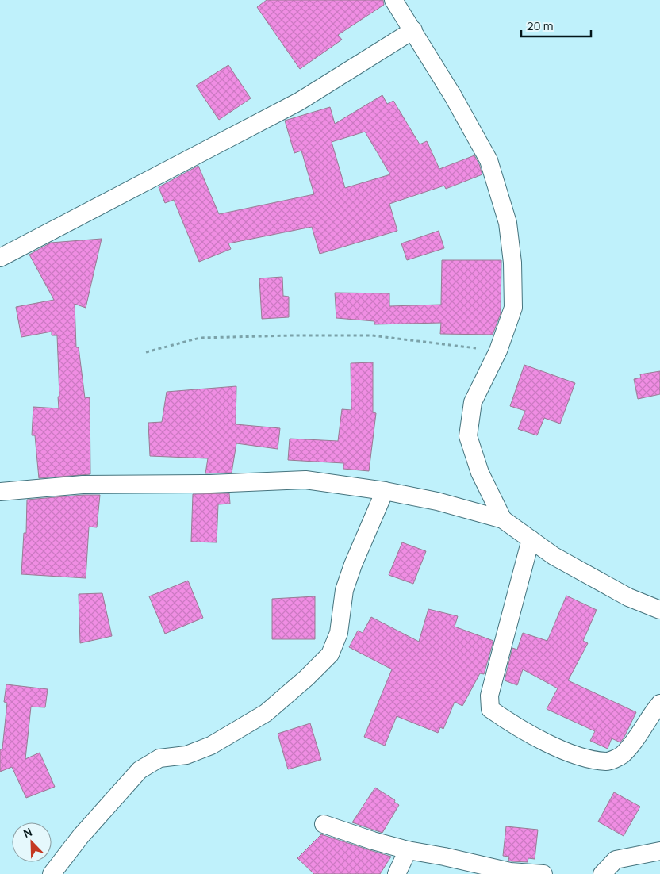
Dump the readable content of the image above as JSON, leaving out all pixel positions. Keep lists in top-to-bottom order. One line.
{"scale_bar":"20 m","north":"top left"}
